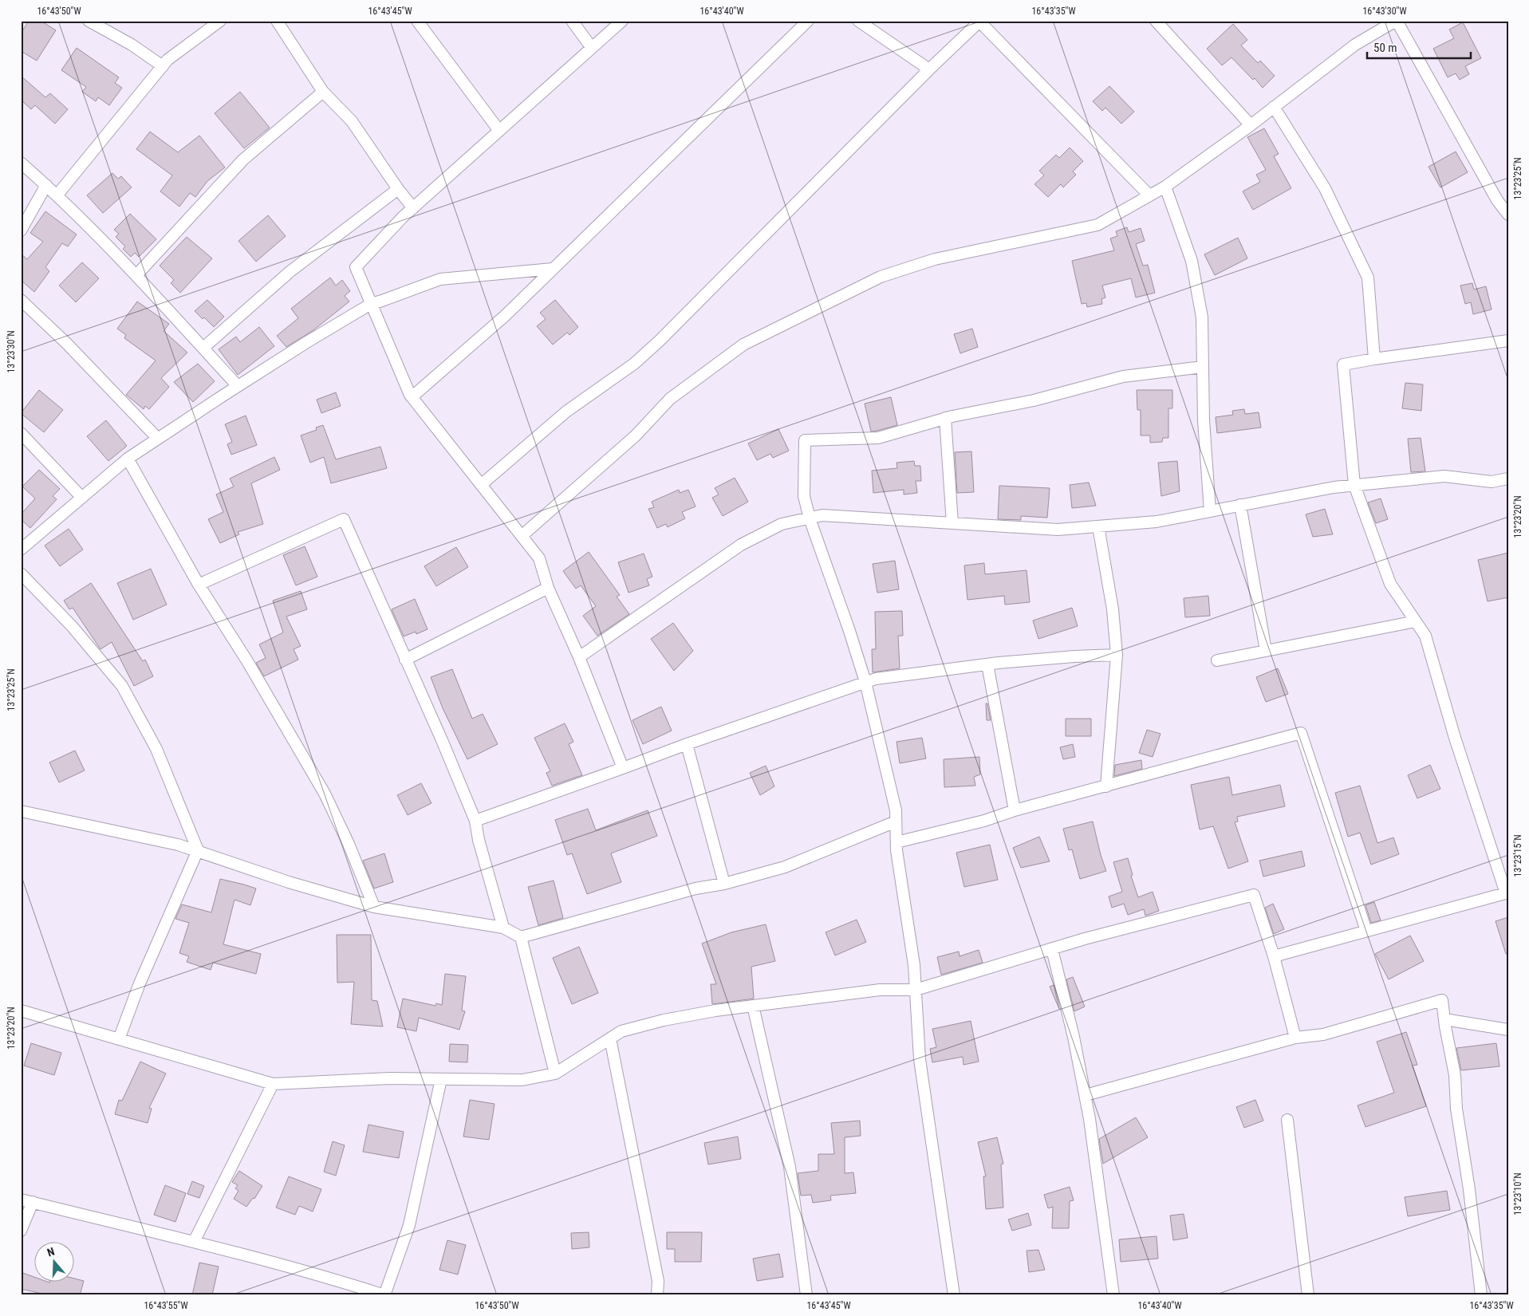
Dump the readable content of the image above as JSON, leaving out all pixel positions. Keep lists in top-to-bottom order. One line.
{"scale_bar":"50 m","north":"top","coordinates":["16°43'50\"W","16°43'45\"W","16°43'40\"W","16°43'35\"W","16°43'30\"W","13°23'25\"N","13°23'30\"N","13°23'20\"N","13°23'15\"N","13°23'10\"N","16°43'55\"W"]}
